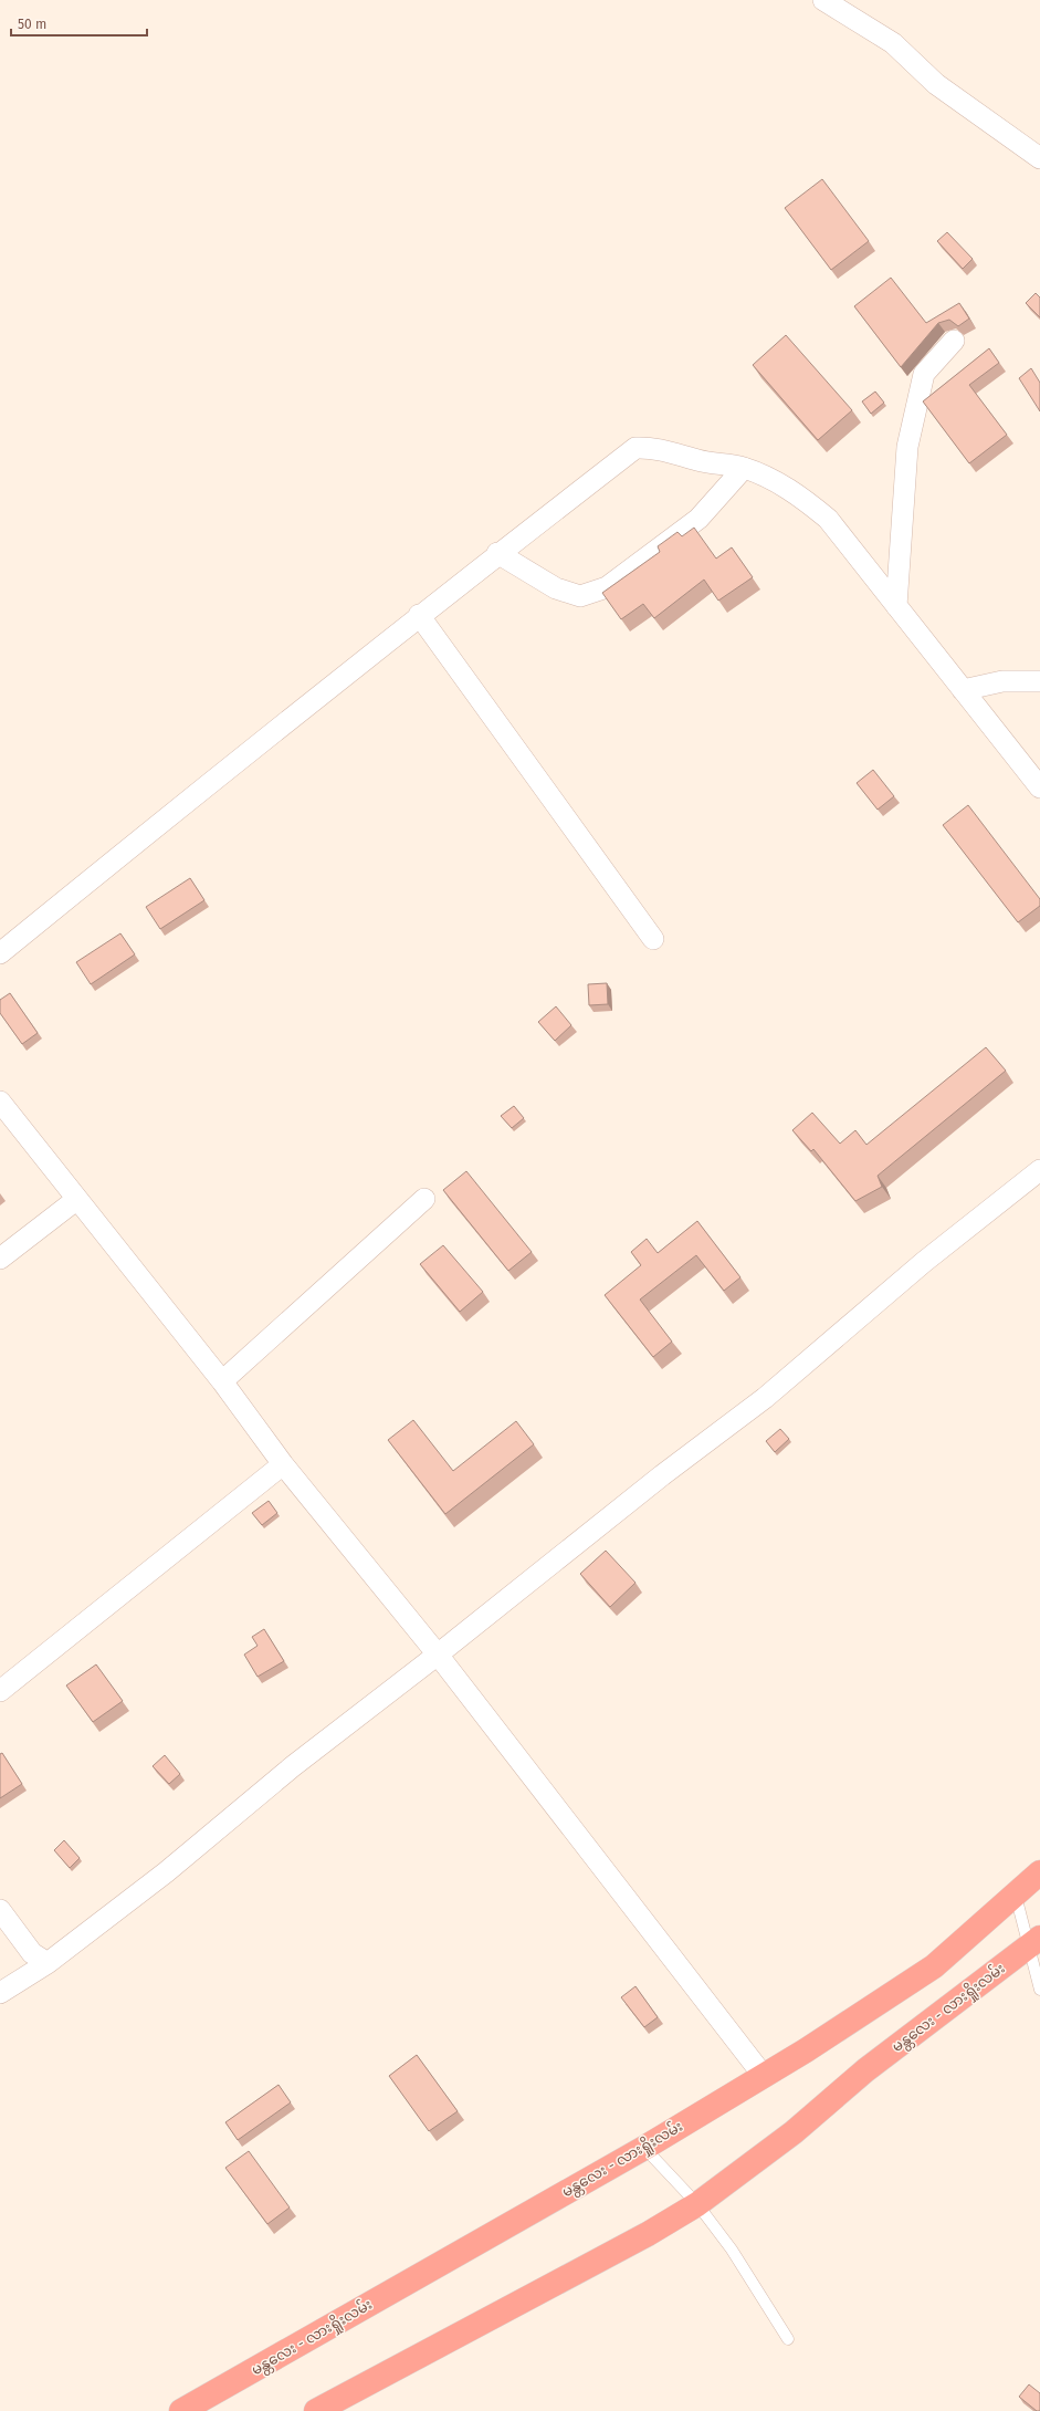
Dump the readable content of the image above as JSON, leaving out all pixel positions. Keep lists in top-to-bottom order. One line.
{"streets":{"highway":["မန္တလေး - လားရှိုးလမ်း"]},"scale_bar":"50 m"}
